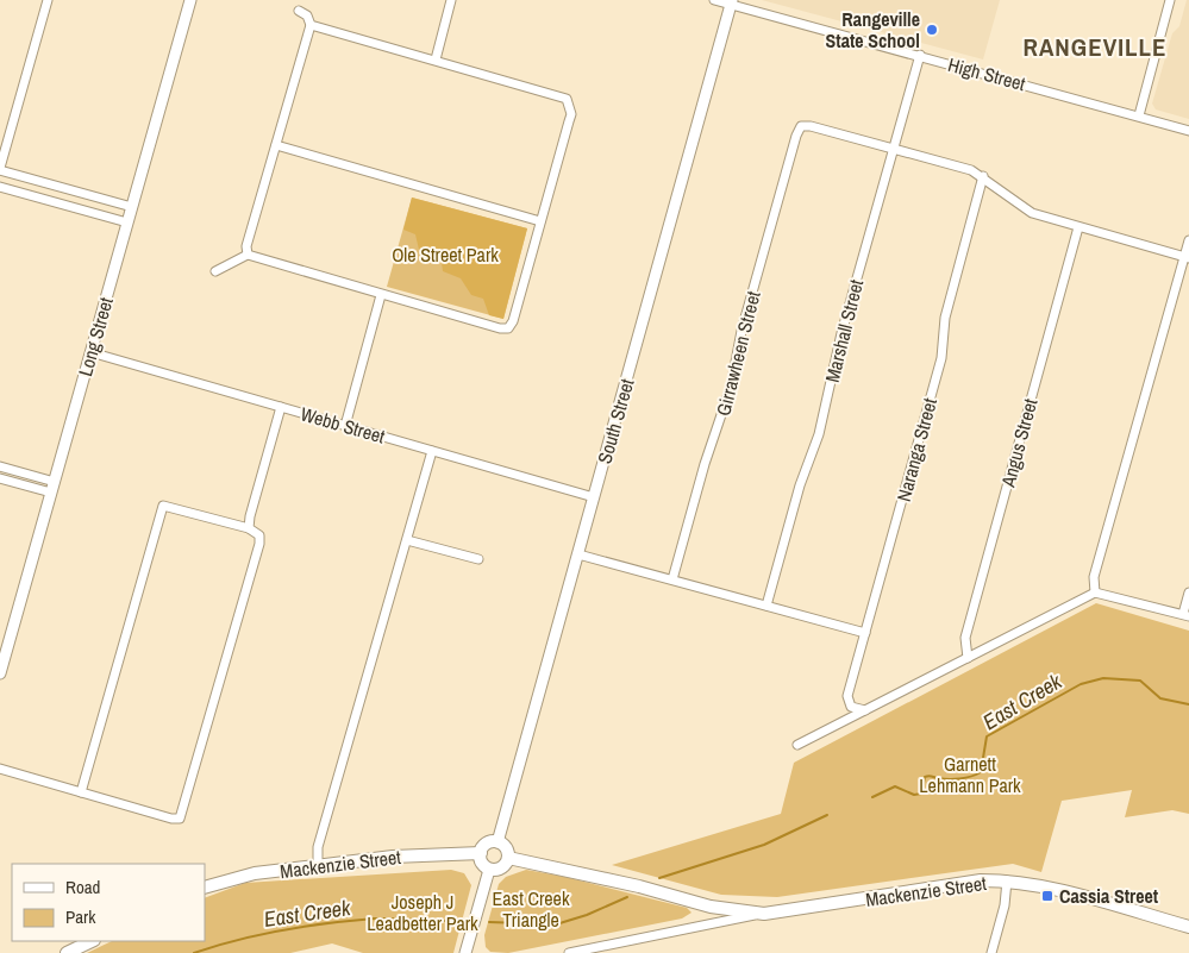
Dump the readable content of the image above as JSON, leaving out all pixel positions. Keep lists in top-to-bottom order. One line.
{"streets":{"main road":["Mackenzie Street"],"street":["High Street","Marshall Street","Long Street","Girrawheen Street","South Street","Webb Street","Angus Street","Naranga Street"]},"crossings":[["High Street","Marshall Street"],["High Street","South Street"],["Marshall Street","Girrawheen Street"],["Long Street","Webb Street"],["South Street","Webb Street"],["South Street","Mackenzie Street"]],"districts":["RANGEVILLE"],"water":["East Creek"],"parks":["Ole Street Park","Garnett Lehmann Park","East Creek Triangle","Joseph J Leadbetter Park"],"places":{"other":["Rangeville State School"],"transit":["Cassia Street"]},"legend":["Road","Park"]}
